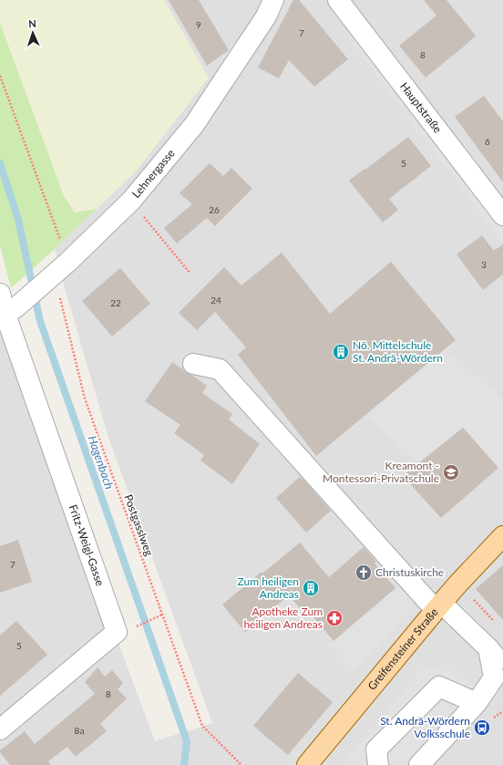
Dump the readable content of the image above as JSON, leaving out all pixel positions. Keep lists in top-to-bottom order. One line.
{"streets":{"main road":["Greifensteiner Straße"],"street":["Hauptstraße","Lehnergasse","Fritz-Weigl-Gasse"],"path":["Postgasslweg"]},"crossings":[["Lehnergasse","Postgasslweg"],["Lehnergasse","Fritz-Weigl-Gasse"]],"water":["Hagenbach"],"places":{"building":["Nö. Mittelschule St. Andrä-Wördern","Zum heiligen Andreas"],"school or university":["Kreamont - Montessori-Privatschule"],"church":["Christuskirche"],"pharmacy":["Apotheke Zum heiligen Andreas"],"bus stop":["St. Andrä-Wördern Volksschule"]},"house_numbers":["9","7","8","6","5","26","3","24","22","7","5","8","8a"],"north":"top"}
